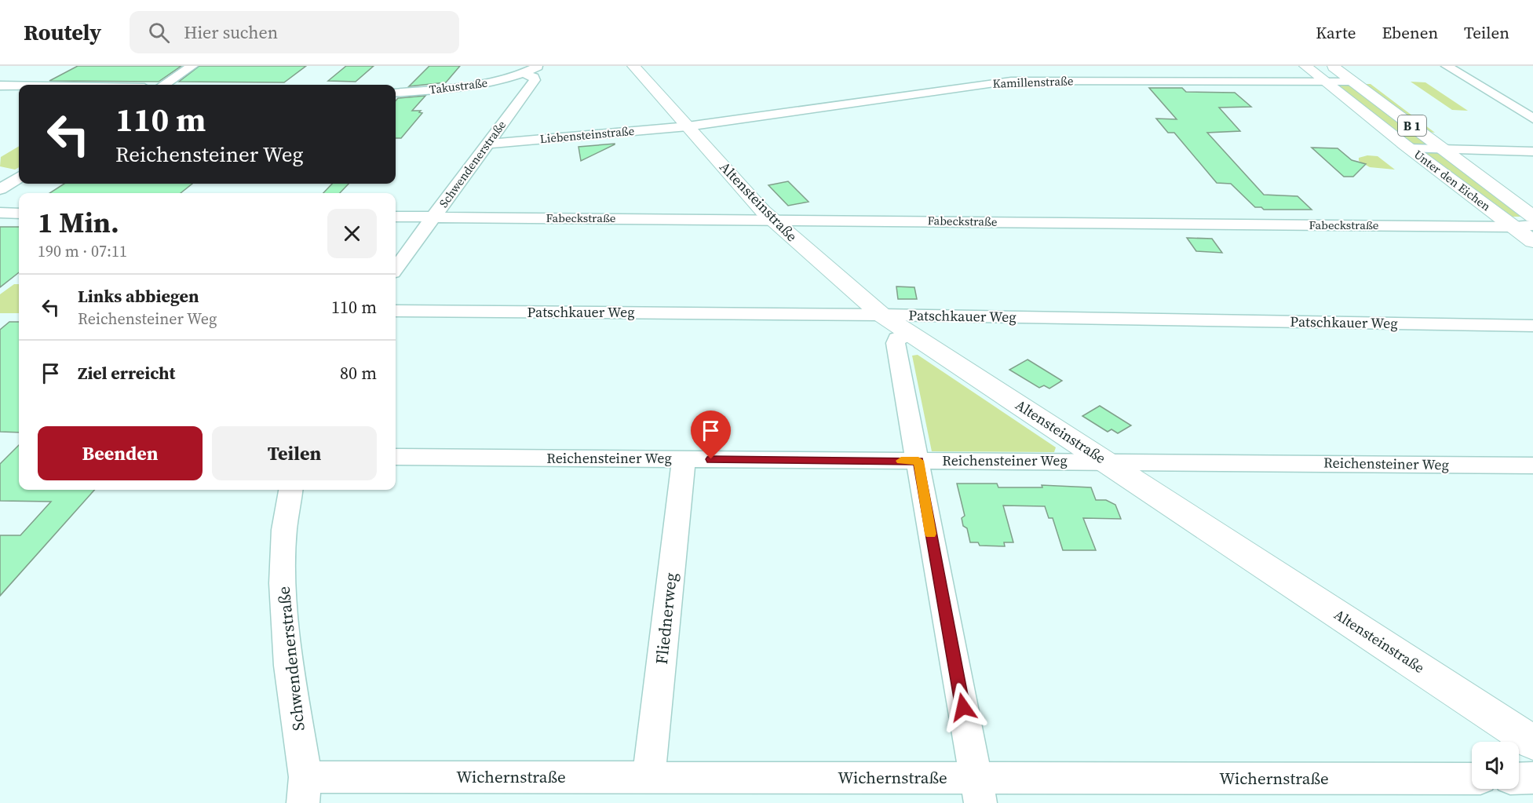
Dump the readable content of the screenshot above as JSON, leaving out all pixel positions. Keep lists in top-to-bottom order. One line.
{"streets":{"main road":["B 1","Unter den Eichen","Altensteinstraße"],"street":["Kamillenstraße","Takustraße","Liebensteinstraße","Schwendenerstraße","Fabeckstraße","Patschkauer Weg","Reichensteiner Weg","Fliednerweg","Wichernstraße"]},"crossings":[["Kamillenstraße","Liebensteinstraße"],["Kamillenstraße","Unter den Eichen"],["Kamillenstraße","Altensteinstraße"],["Takustraße","Schwendenerstraße"],["Liebensteinstraße","Schwendenerstraße"],["Liebensteinstraße","Altensteinstraße"],["Schwendenerstraße","Fabeckstraße"],["Schwendenerstraße","Wichernstraße"],["Unter den Eichen","Fabeckstraße"],["Altensteinstraße","Fabeckstraße"],["Altensteinstraße","Patschkauer Weg"],["Altensteinstraße","Reichensteiner Weg"],["Reichensteiner Weg","Fliednerweg"],["Fliednerweg","Wichernstraße"]],"page":{"header":"Routely","search":"Hier suchen","nav":["Karte","Ebenen","Teilen"],"turn":["110 m","Reichensteiner Weg"],"heading":["1 Min.","190 m · 07:11"],"list":[{"name":"Links abbiegen","note":"Reichensteiner Weg","value":"110 m"},{"name":"Ziel erreicht","value":"80 m"}],"buttons":["Beenden","Teilen"]}}
